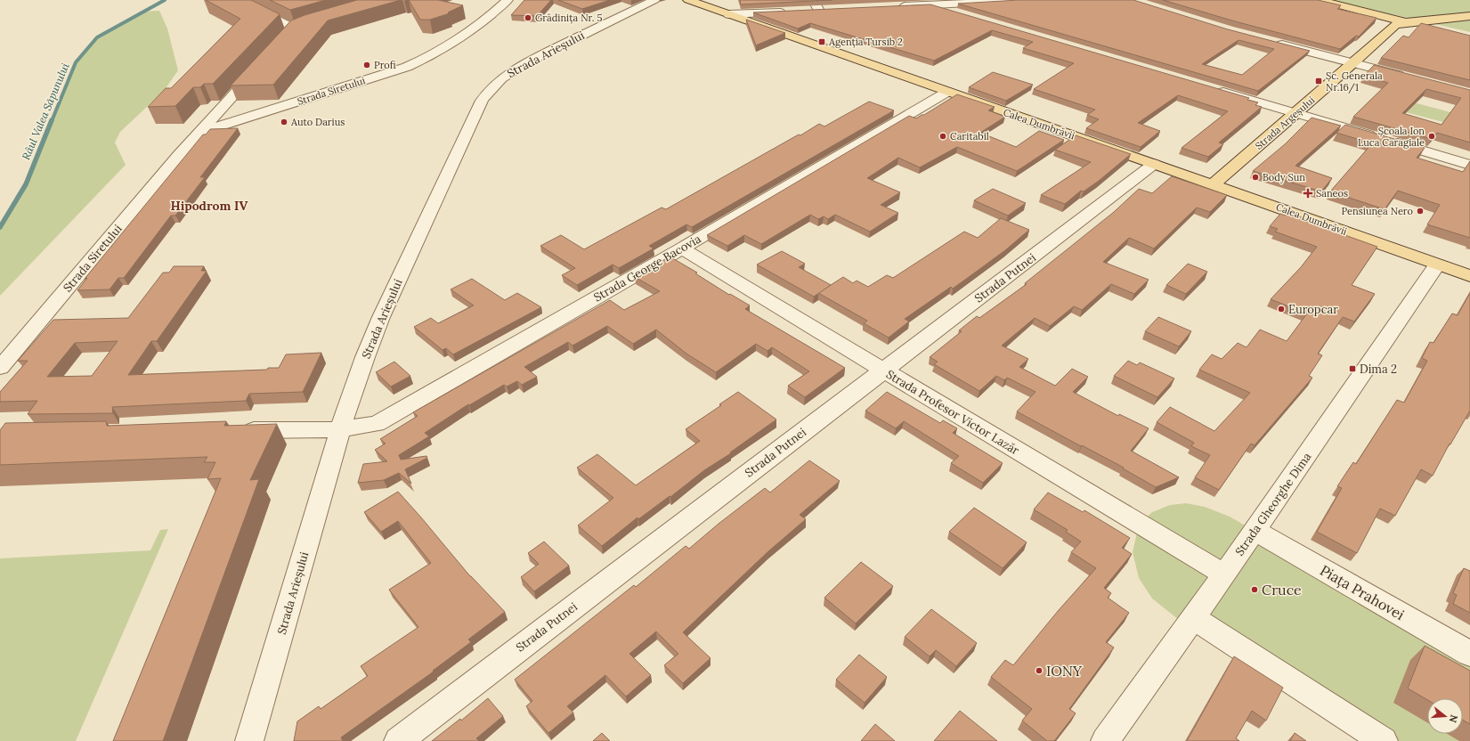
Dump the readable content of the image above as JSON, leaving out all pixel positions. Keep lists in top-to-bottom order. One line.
{"streets":{"main road":["Strada Argeșului","Calea Dumbrăvii"],"street":["Strada Arieșului","Strada Siretului","Strada George Bacovia","Strada Putnei","Strada Profesor Victor Lazăr","Strada Gheorghe Dima","Piața Prahovei"]},"crossings":[["Strada Arieșului","Strada George Bacovia"],["Strada Argeșului","Calea Dumbrăvii"],["Calea Dumbrăvii","Strada George Bacovia"],["Calea Dumbrăvii","Strada Putnei"],["Calea Dumbrăvii","Strada Gheorghe Dima"],["Strada George Bacovia","Strada Profesor Victor Lazăr"],["Strada Putnei","Strada Profesor Victor Lazăr"],["Strada Profesor Victor Lazăr","Strada Gheorghe Dima"],["Strada Gheorghe Dima","Piața Prahovei"]],"districts":["Hipodrom IV"],"water":["Râul Valea Săpunului"],"places":{"other":["Grădinița Nr. 5","Profi","Auto Darius","Caritabil","Școala Ion Luca Caragiale","Body Sun","Pensiunea Nero","Europcar","Cruce","IONY"],"transit":["Agenția Tursib 2","Șc. Generala Nr.16/1","Dima 2"],"health":["Saneos"]},"north":"right"}
